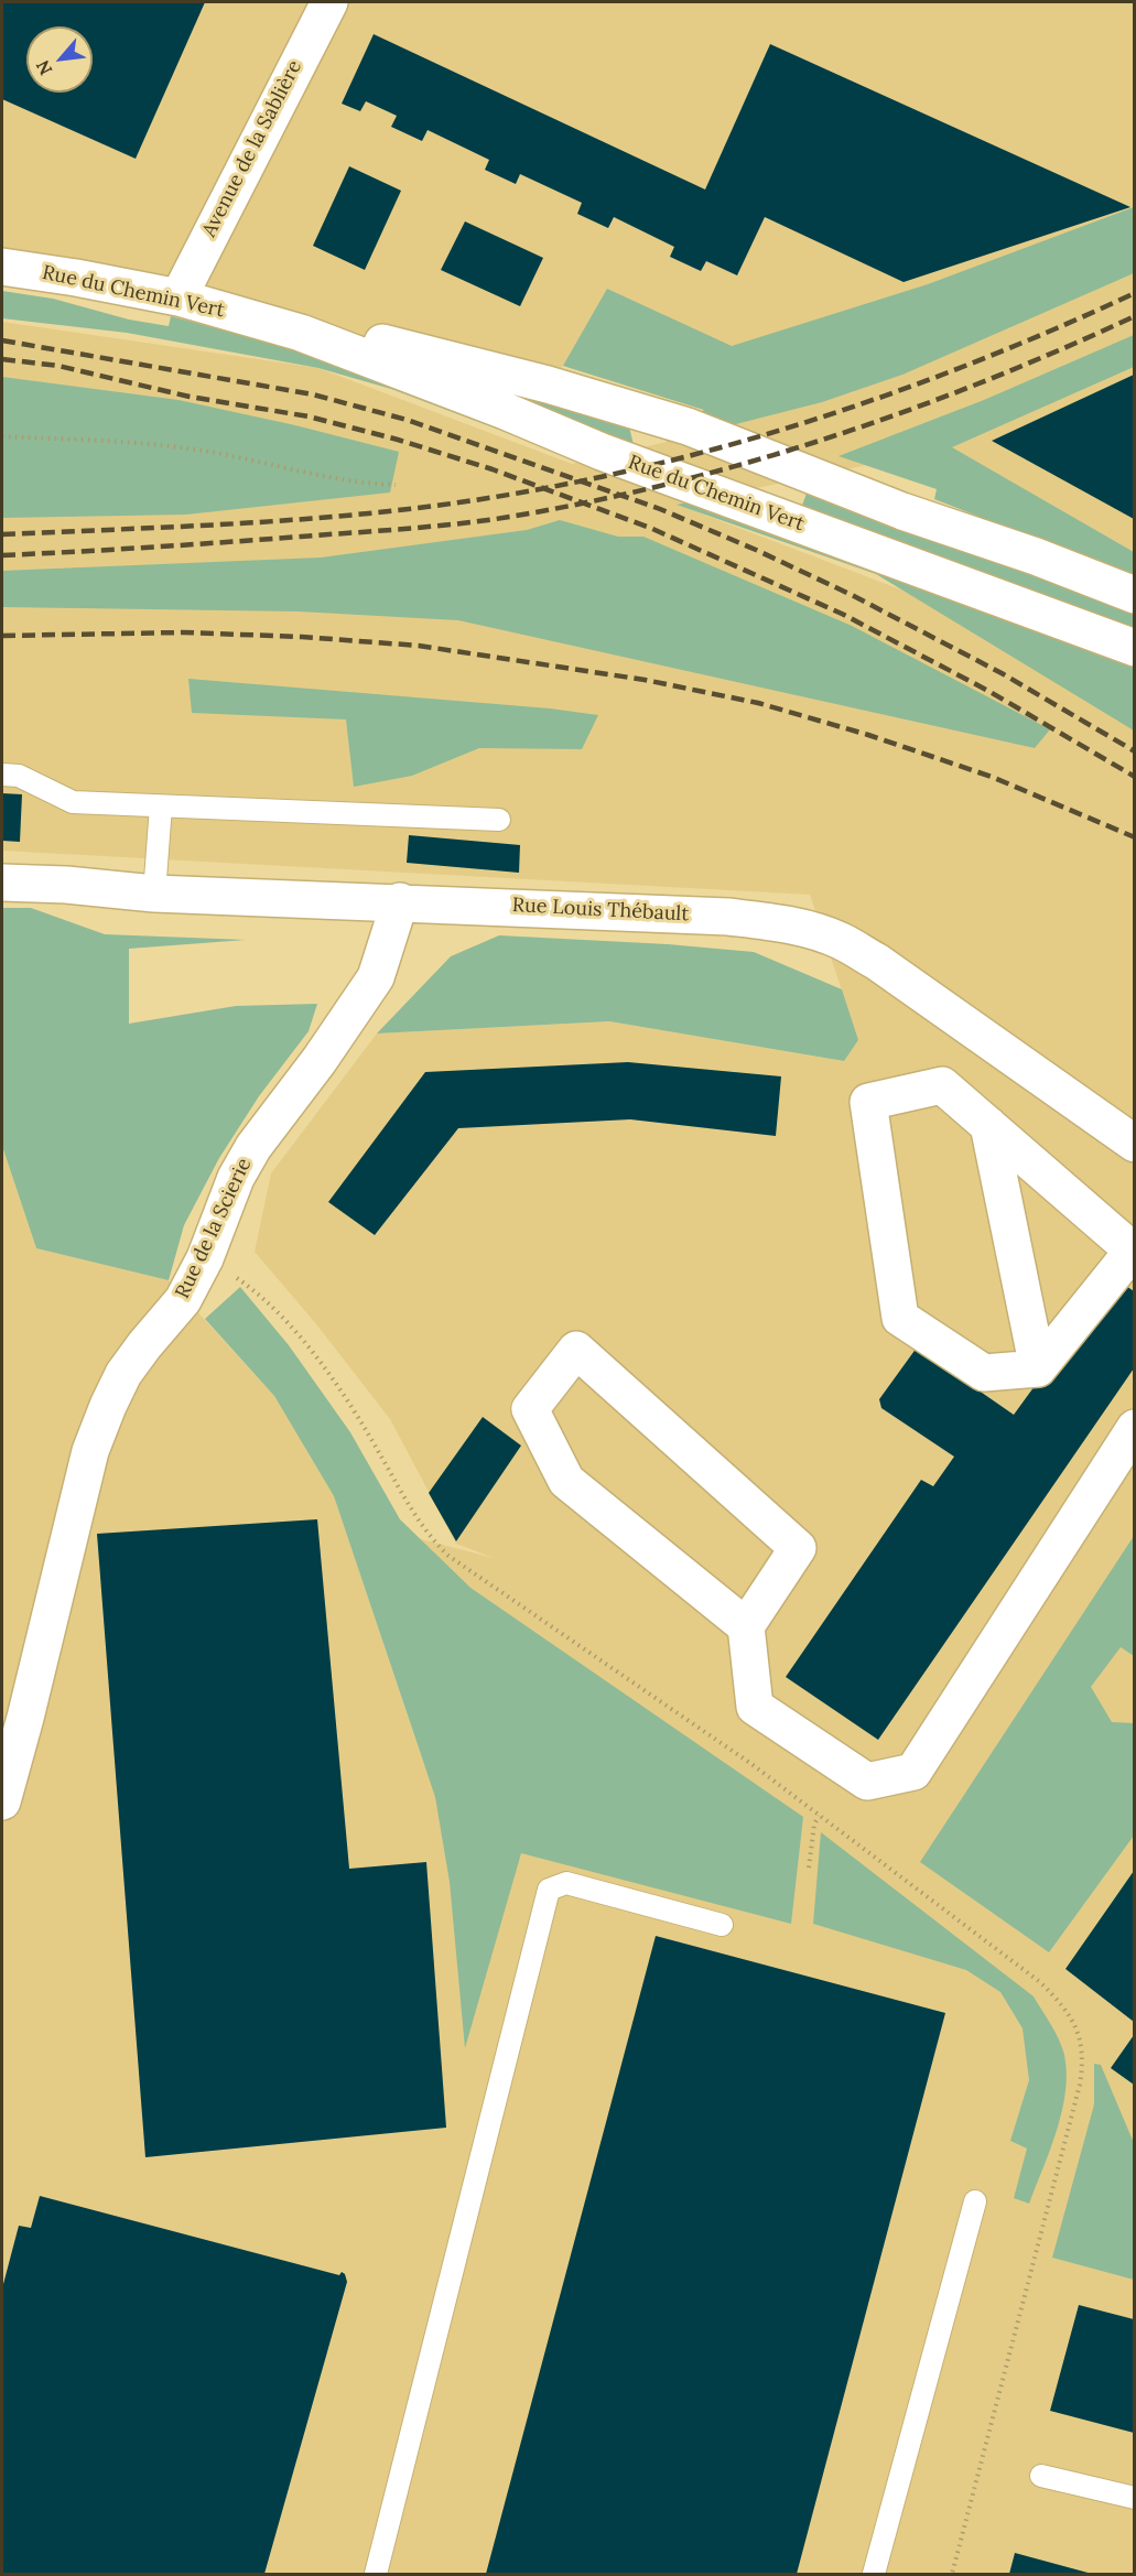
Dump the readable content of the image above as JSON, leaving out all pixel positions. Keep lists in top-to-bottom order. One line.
{"streets":{"street":["Avenue de la Sablière","Rue du Chemin Vert","Rue Louis Thébault","Rue de la Scierie"]},"crossings":[["Avenue de la Sablière","Rue du Chemin Vert"],["Rue Louis Thébault","Rue de la Scierie"]],"north":"bottom left"}
